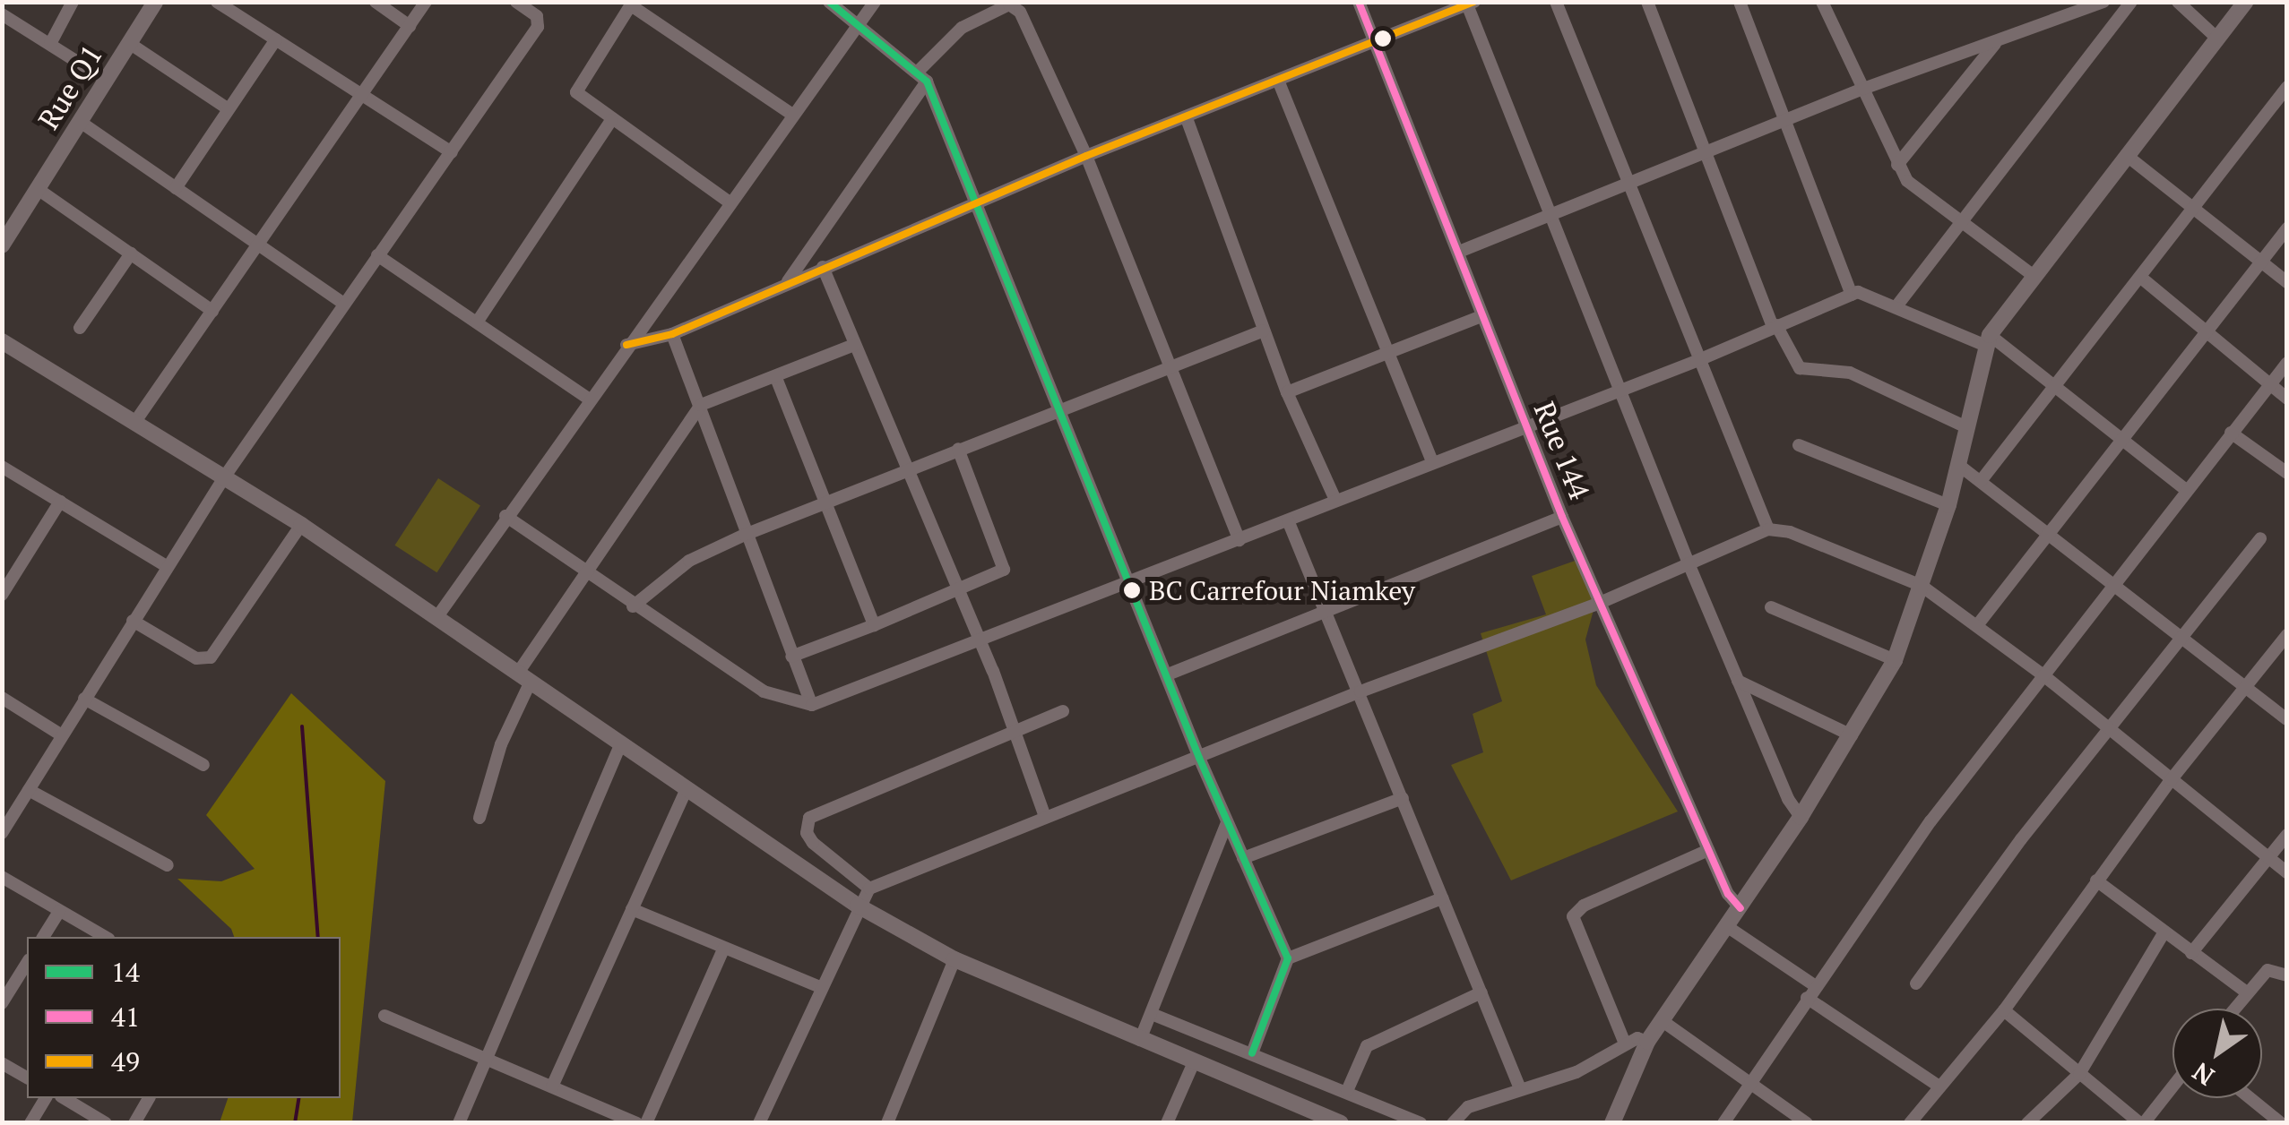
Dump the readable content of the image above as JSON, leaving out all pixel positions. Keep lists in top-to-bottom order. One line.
{"streets":{"street":["Rue Q1","Rue 144"]},"places":["BC Carrefour Niamkey"],"lines":["transit line 14","transit line 41","transit line 49"],"legend":["14","41","49"],"north":"bottom left"}
